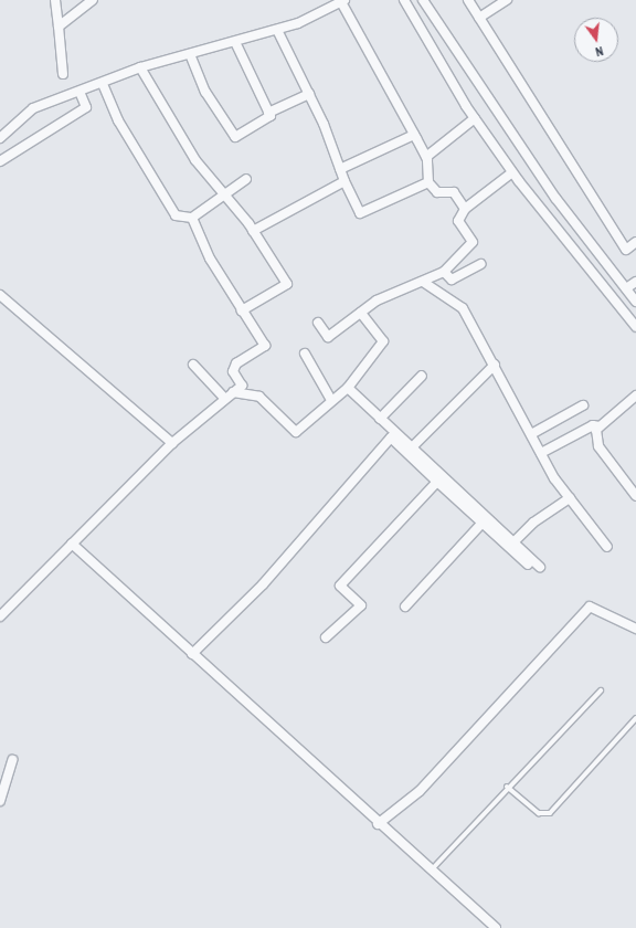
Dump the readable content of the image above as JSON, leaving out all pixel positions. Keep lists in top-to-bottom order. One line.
{"north":"bottom"}
